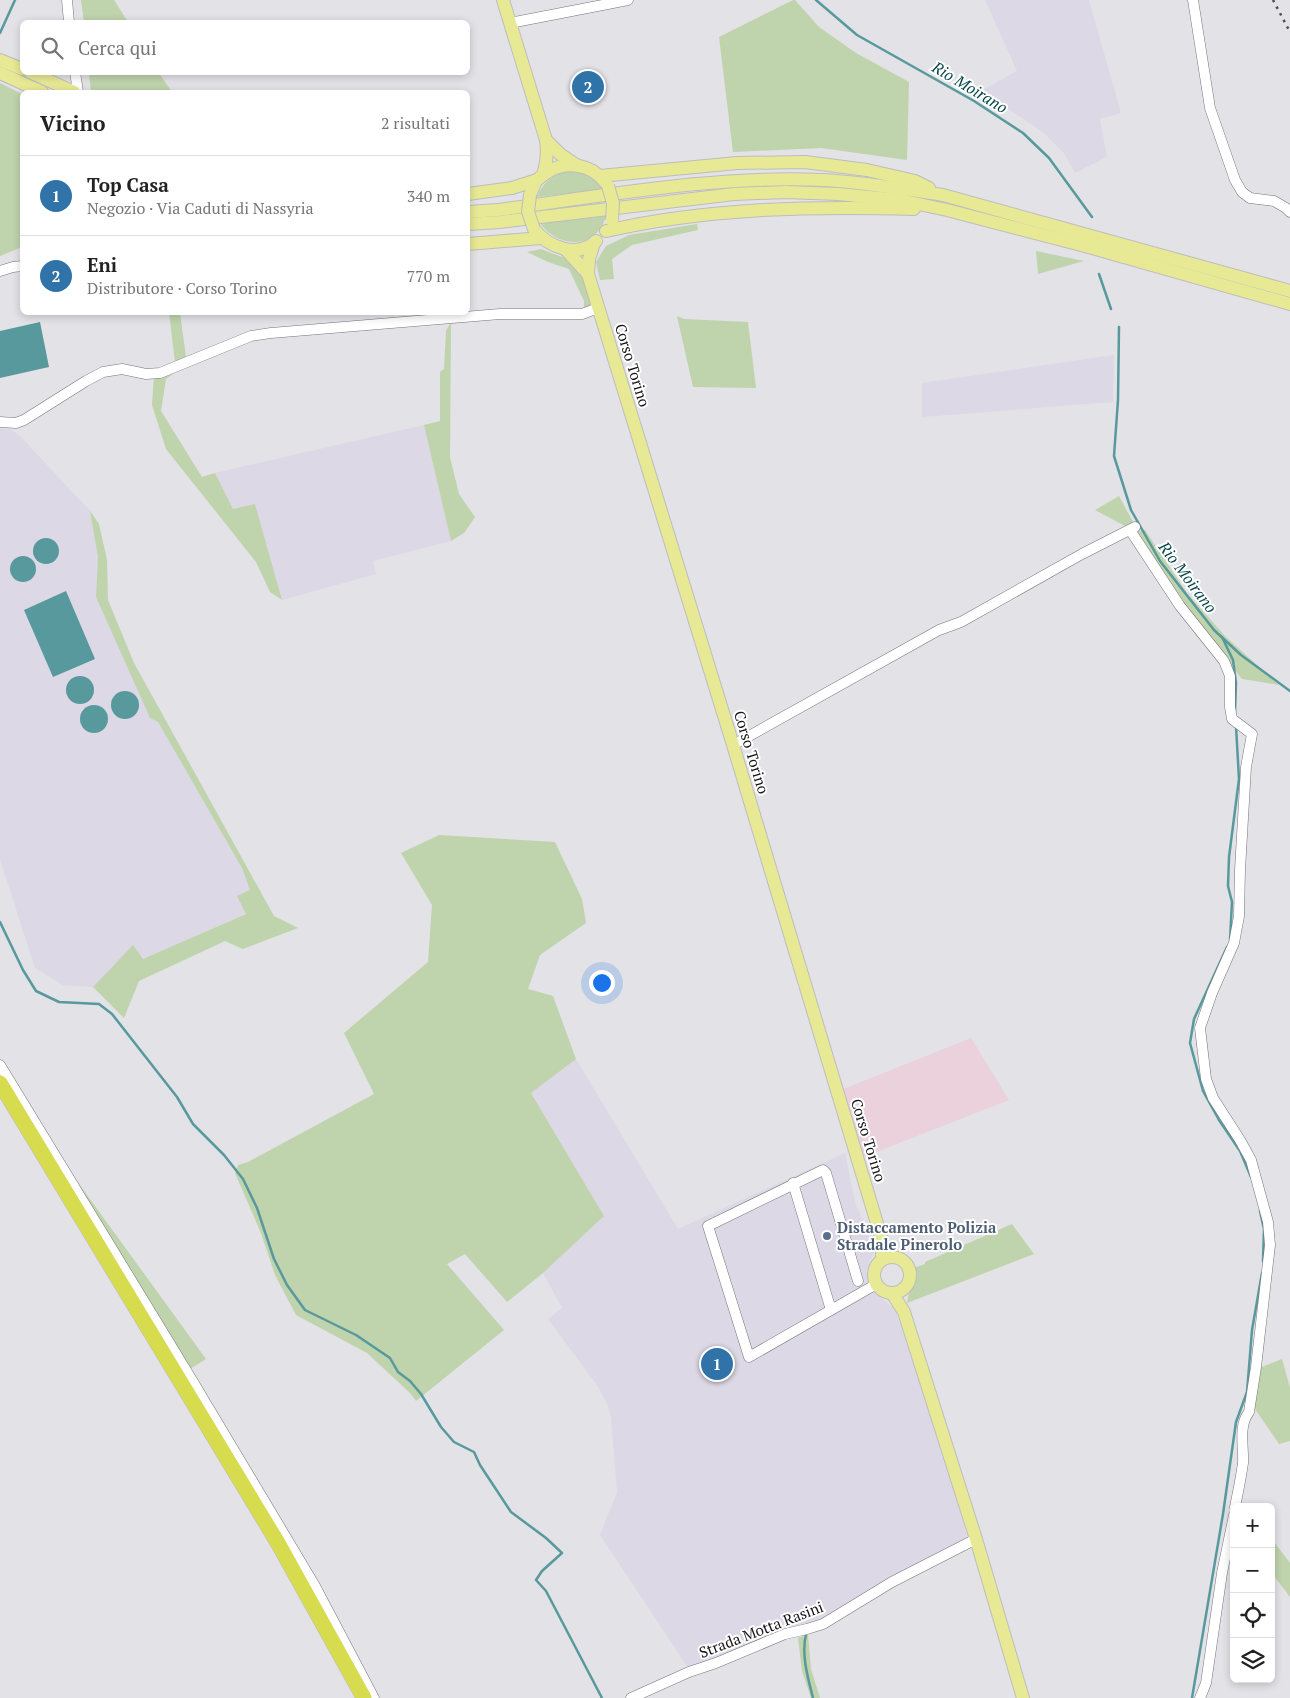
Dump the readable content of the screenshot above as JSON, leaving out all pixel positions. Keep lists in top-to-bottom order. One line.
{"streets":{"main road":["Corso Torino"],"street":["Strada Motta Rasini"]},"water":["Rio Moirano"],"places":["Distaccamento Polizia Stradale Pinerolo"],"page":{"search":"Cerca qui","pins":["2","1"],"heading":["Vicino","2 risultati"],"list":[{"mark":"1","name":"Top Casa","note":"Negozio · Via Caduti di Nassyria","value":"340 m"},{"mark":"2","name":"Eni","note":"Distributore · Corso Torino","value":"770 m"}],"map_buttons":["+","−"]}}
